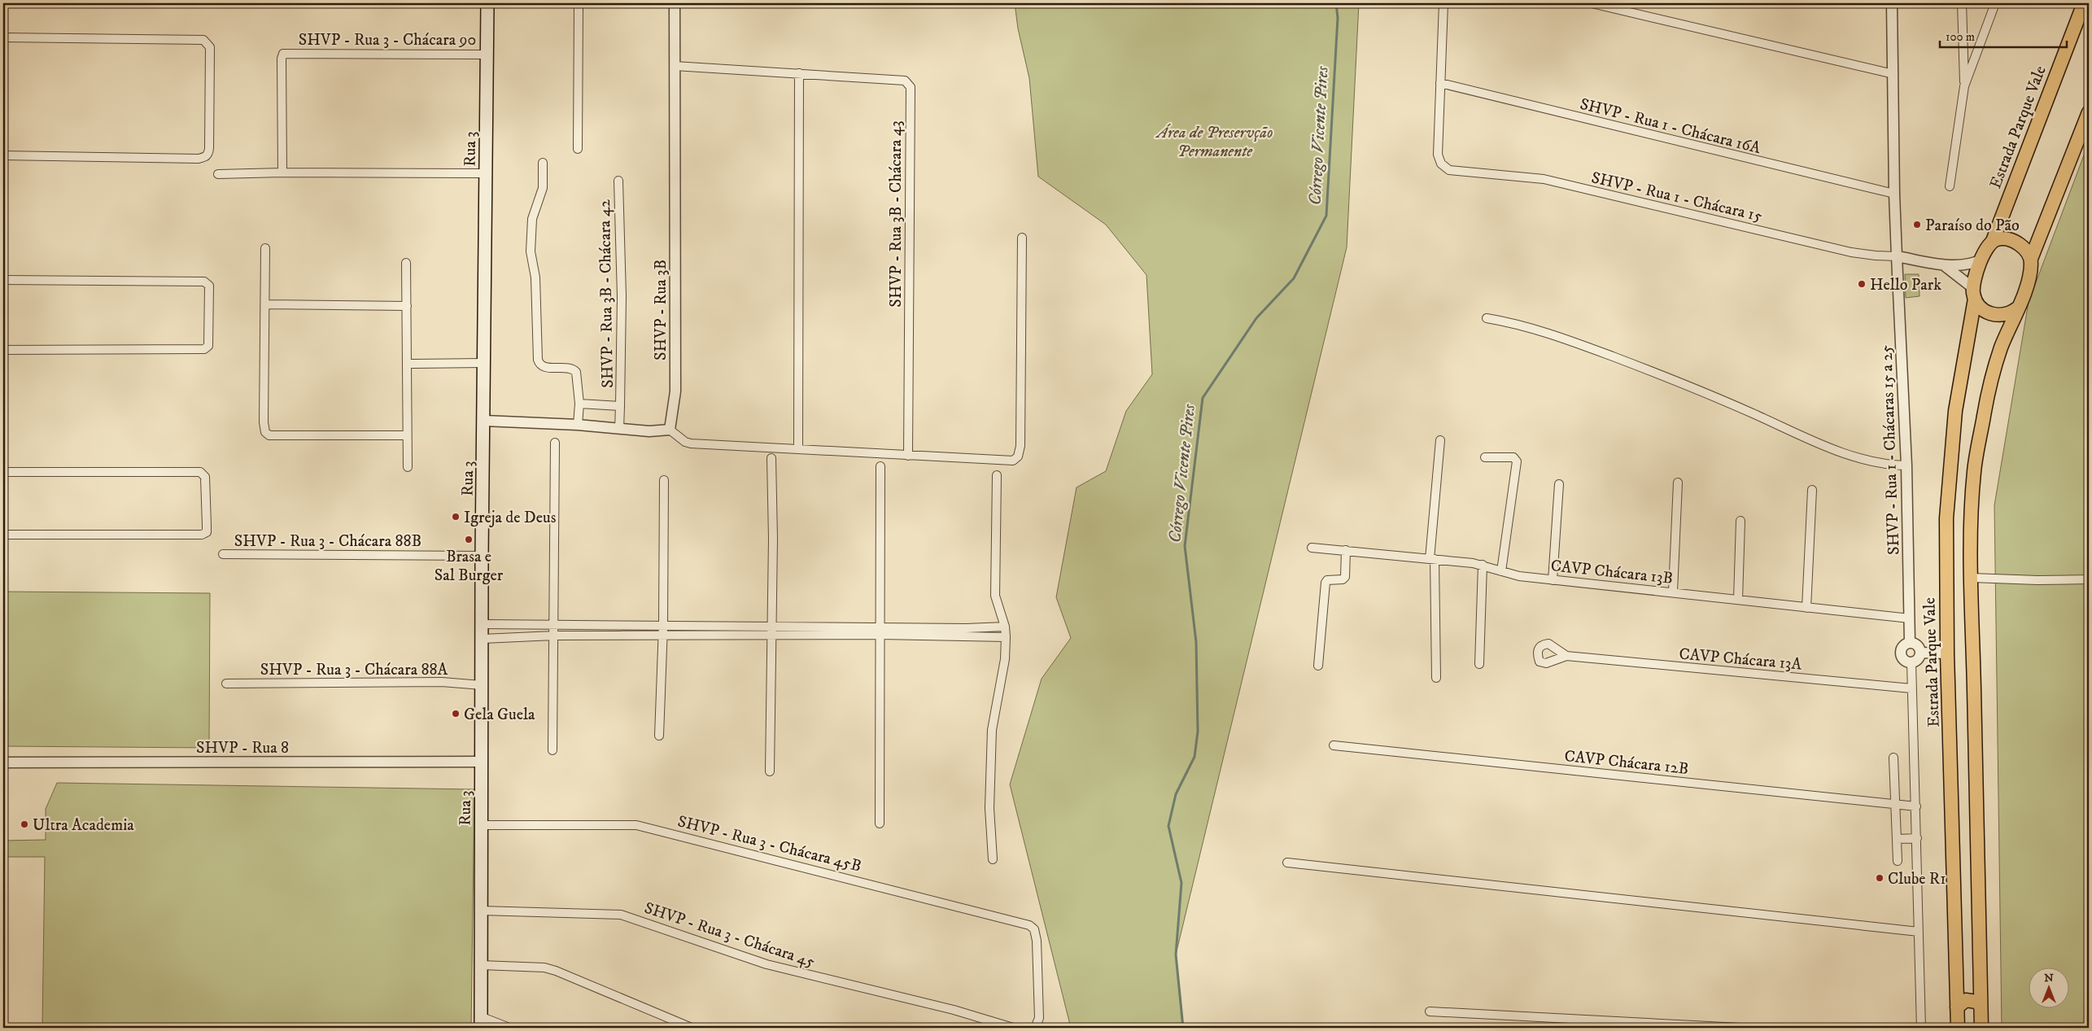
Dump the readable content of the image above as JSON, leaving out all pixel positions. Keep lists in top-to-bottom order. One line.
{"streets":{"main road":["Estrada Parque Vale","Rua 3"],"street":["SHVP - Rua 3 - Chácara 90","SHVP - Rua 1 - Chácara 16A","SHVP - Rua 1 - Chácara 15","SHVP - Rua 3B - Chácara 43","SHVP - Rua 3B - Chácara 42","SHVP - Rua 3B","SHVP - Rua 1 - Chácaras 15 a 25","SHVP - Rua 3 - Chácara 88B","CAVP Chácara 13B","CAVP Chácara 13A","SHVP - Rua 3 - Chácara 88A","SHVP - Rua 8","CAVP Chácara 12B","SHVP - Rua 3 - Chácara 45B","SHVP - Rua 3 - Chácara 45"]},"crossings":[["SHVP - Rua 3 - Chácara 90","Rua 3"],["SHVP - Rua 1 - Chácara 16A","SHVP - Rua 1 - Chácara 15"],["SHVP - Rua 1 - Chácara 16A","SHVP - Rua 1 - Chácaras 15 a 25"],["Rua 3","SHVP - Rua 3 - Chácara 88B"],["Rua 3","SHVP - Rua 3 - Chácara 88A"],["Rua 3","SHVP - Rua 8"],["Rua 3","SHVP - Rua 3 - Chácara 45B"],["Rua 3","SHVP - Rua 3 - Chácara 45"],["SHVP - Rua 1 - Chácara 15","SHVP - Rua 1 - Chácaras 15 a 25"],["SHVP - Rua 3B - Chácara 43","SHVP - Rua 3B"],["SHVP - Rua 1 - Chácaras 15 a 25","CAVP Chácara 13B"]],"water":["Córrego Vicente Pires"],"parks":["Área de Preservção Permanente"],"places":["Paraíso do Pão","Hello Park","Igreja de Deus","Brasa e Sal Burger","Gela Guela","Ultra Academia","Clube R1"],"scale_bar":"100 m","north":"top"}
